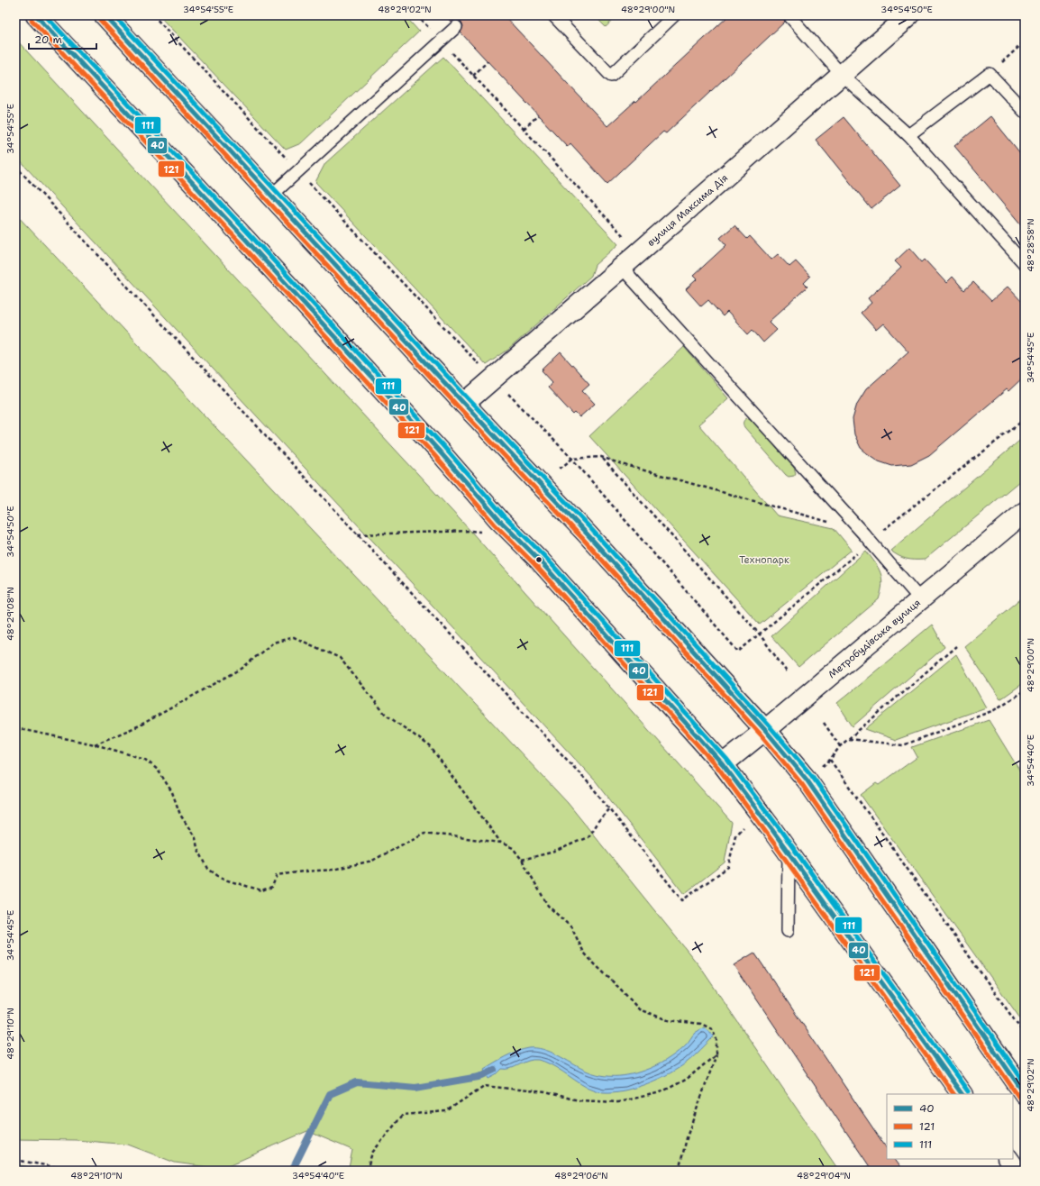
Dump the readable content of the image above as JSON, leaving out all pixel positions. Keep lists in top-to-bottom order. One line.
{"streets":{"main road":["вулиця Максима Дія","Метробудівська вулиця"]},"parks":["Технопарк"],"lines":["transit line 40","transit line 111","transit line 121"],"legend":["40","121","111"],"scale_bar":"20 m","coordinates":["34°54'55\"E","48°29'02\"N","48°29'00\"N","34°54'50\"E","48°28'58\"N","34°54'45\"E","48°29'08\"N","34°54'40\"E","48°29'10\"N","48°29'06\"N","48°29'04\"N"]}
